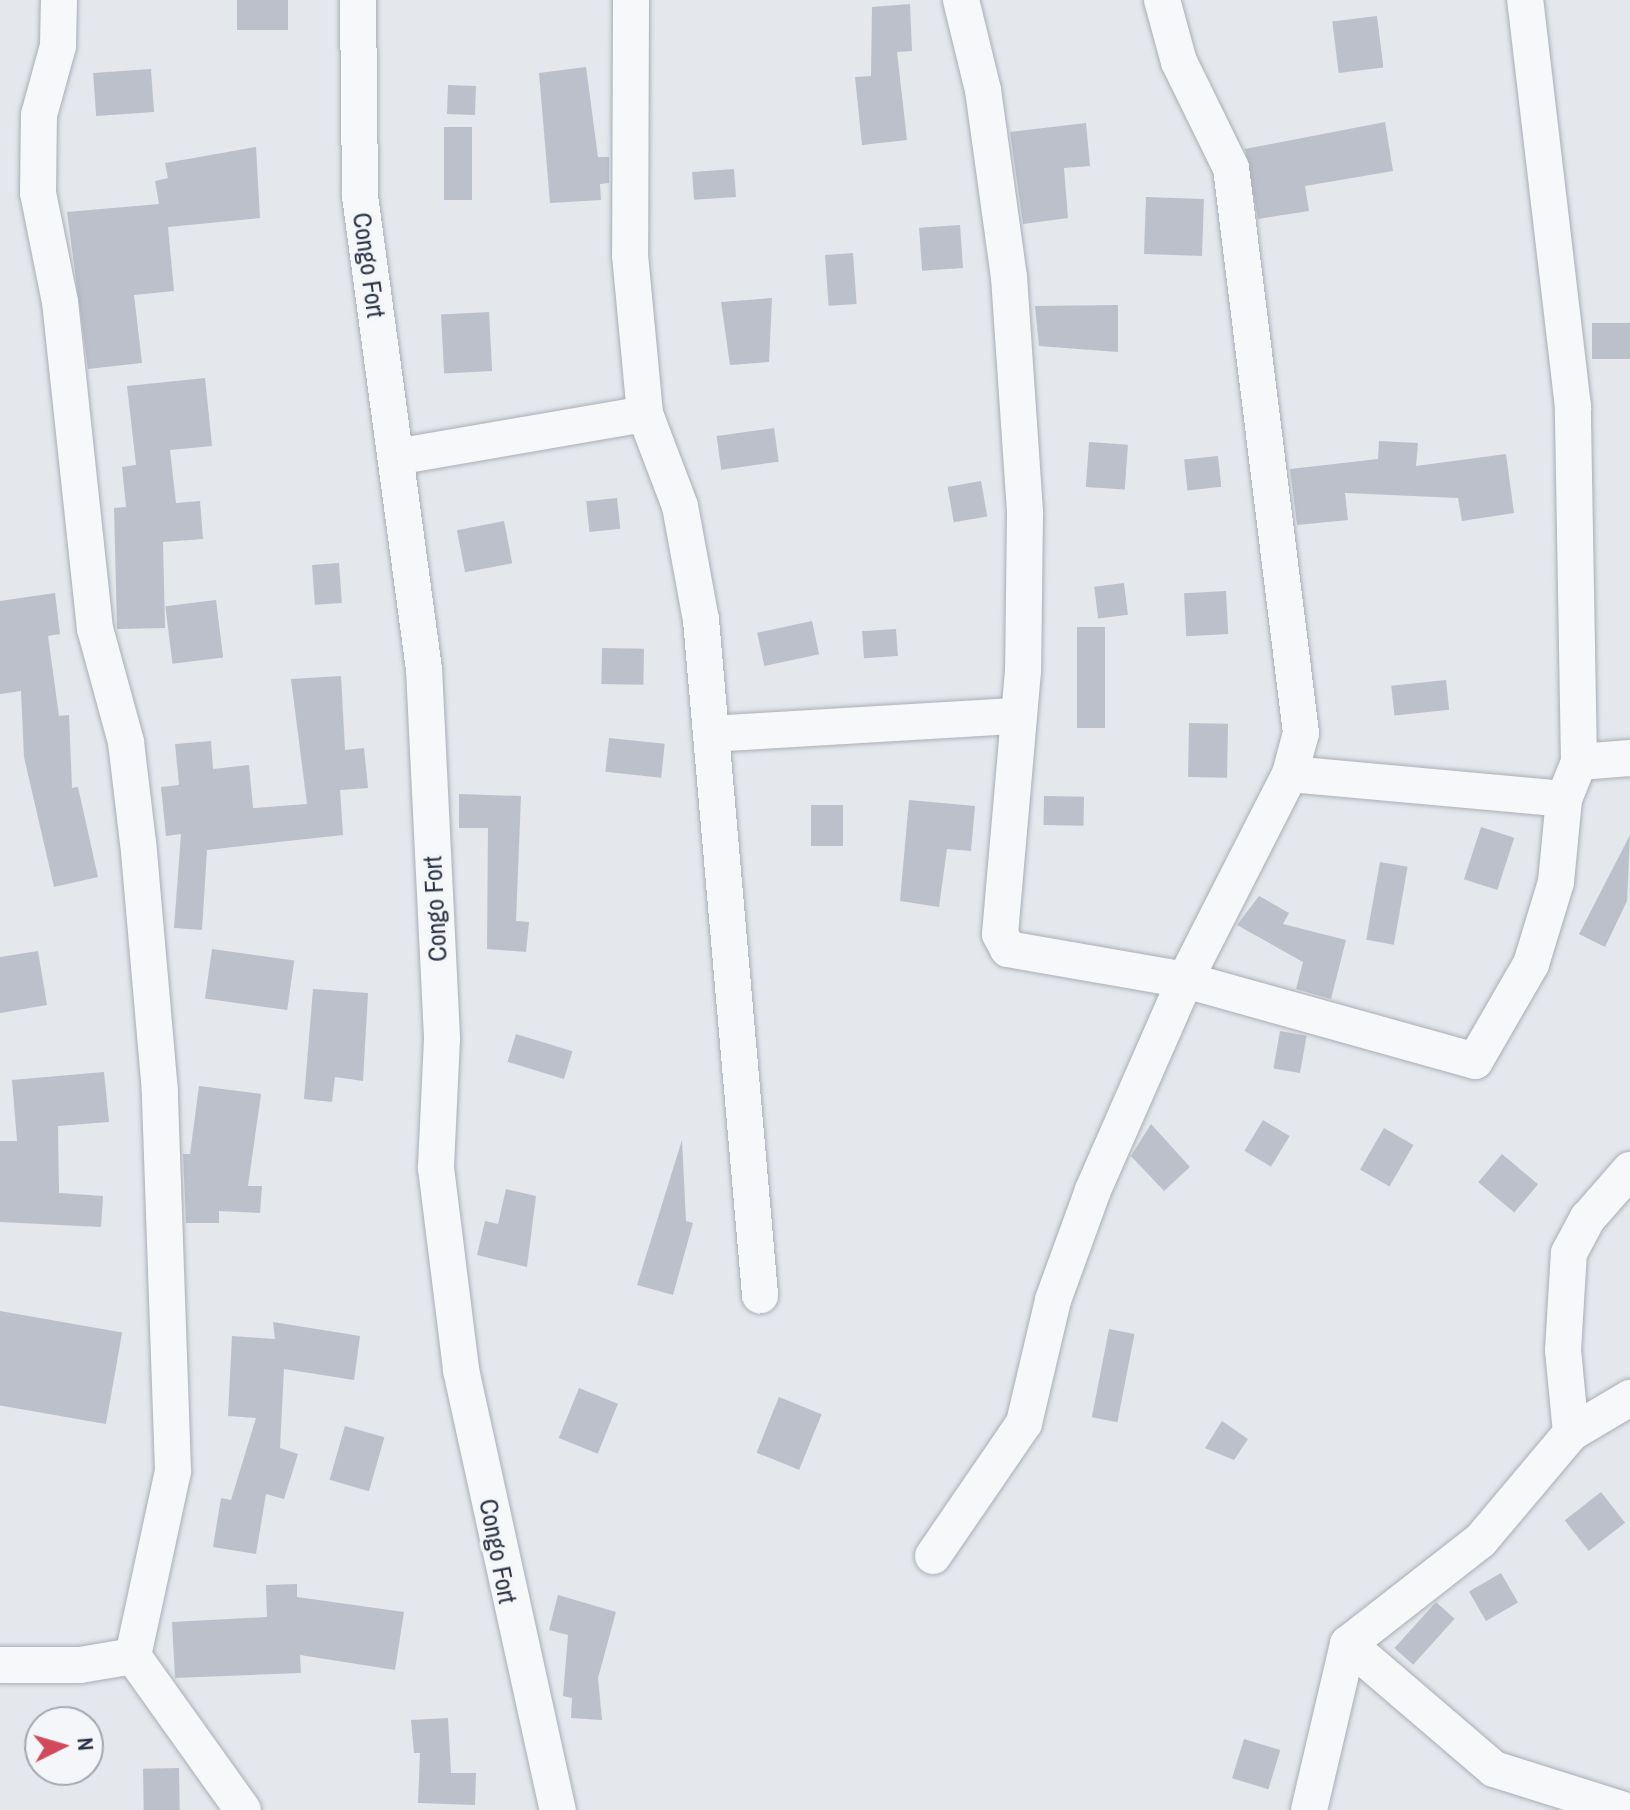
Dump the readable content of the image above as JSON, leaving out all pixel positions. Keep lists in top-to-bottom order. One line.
{"streets":{"street":["Congo Fort"]},"north":"right"}
